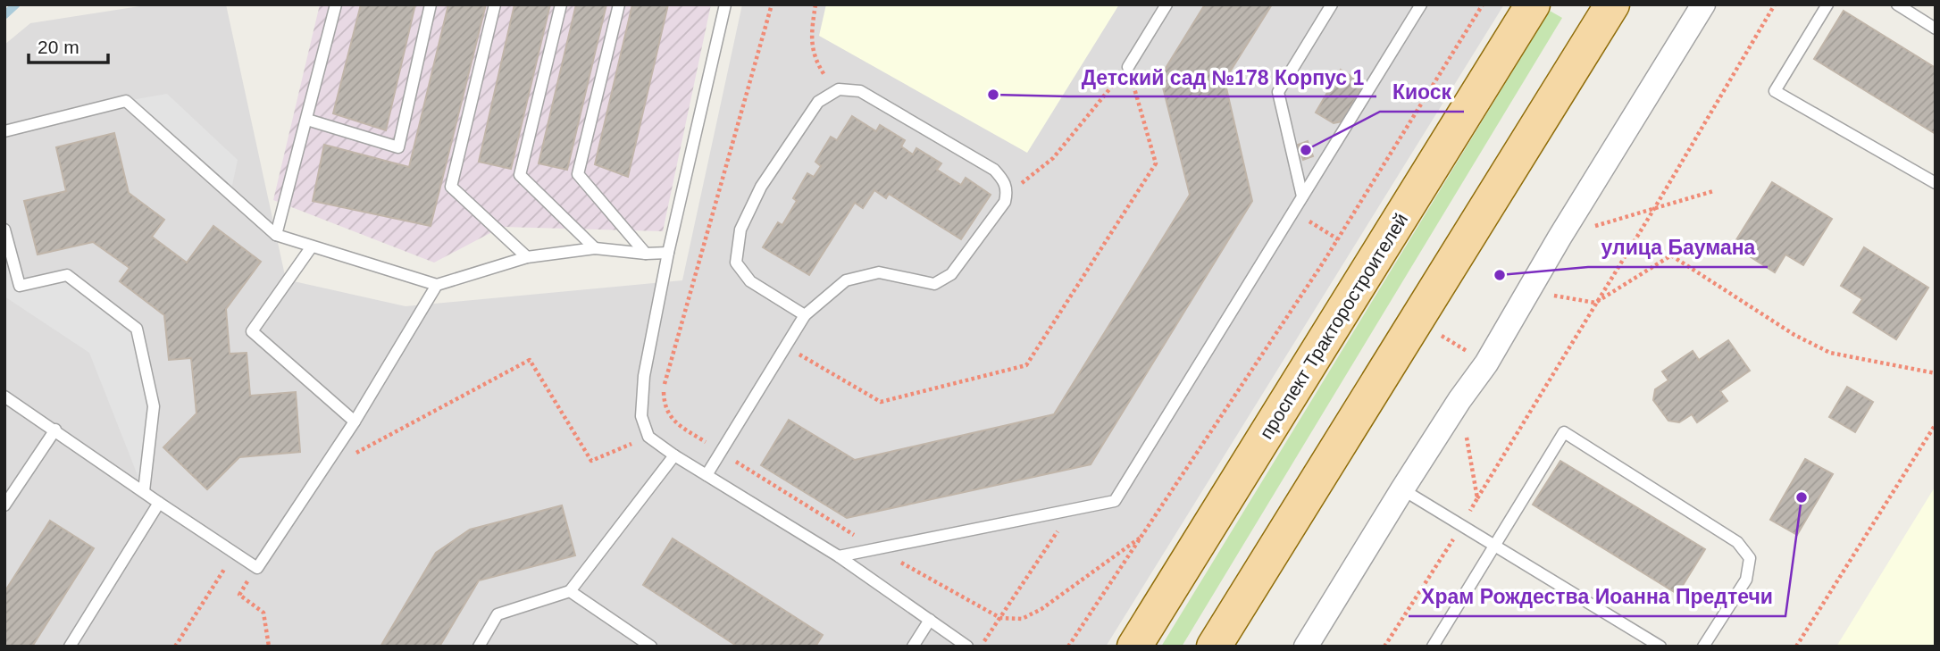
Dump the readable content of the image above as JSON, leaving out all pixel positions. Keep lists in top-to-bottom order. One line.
{"streets":{"main road":["проспект Тракторостроителей"]},"places":["Детский сад №178 Корпус 1","Киоск","улица Баумана","Храм Рождества Иоанна Предтечи"],"scale_bar":"20 m"}
